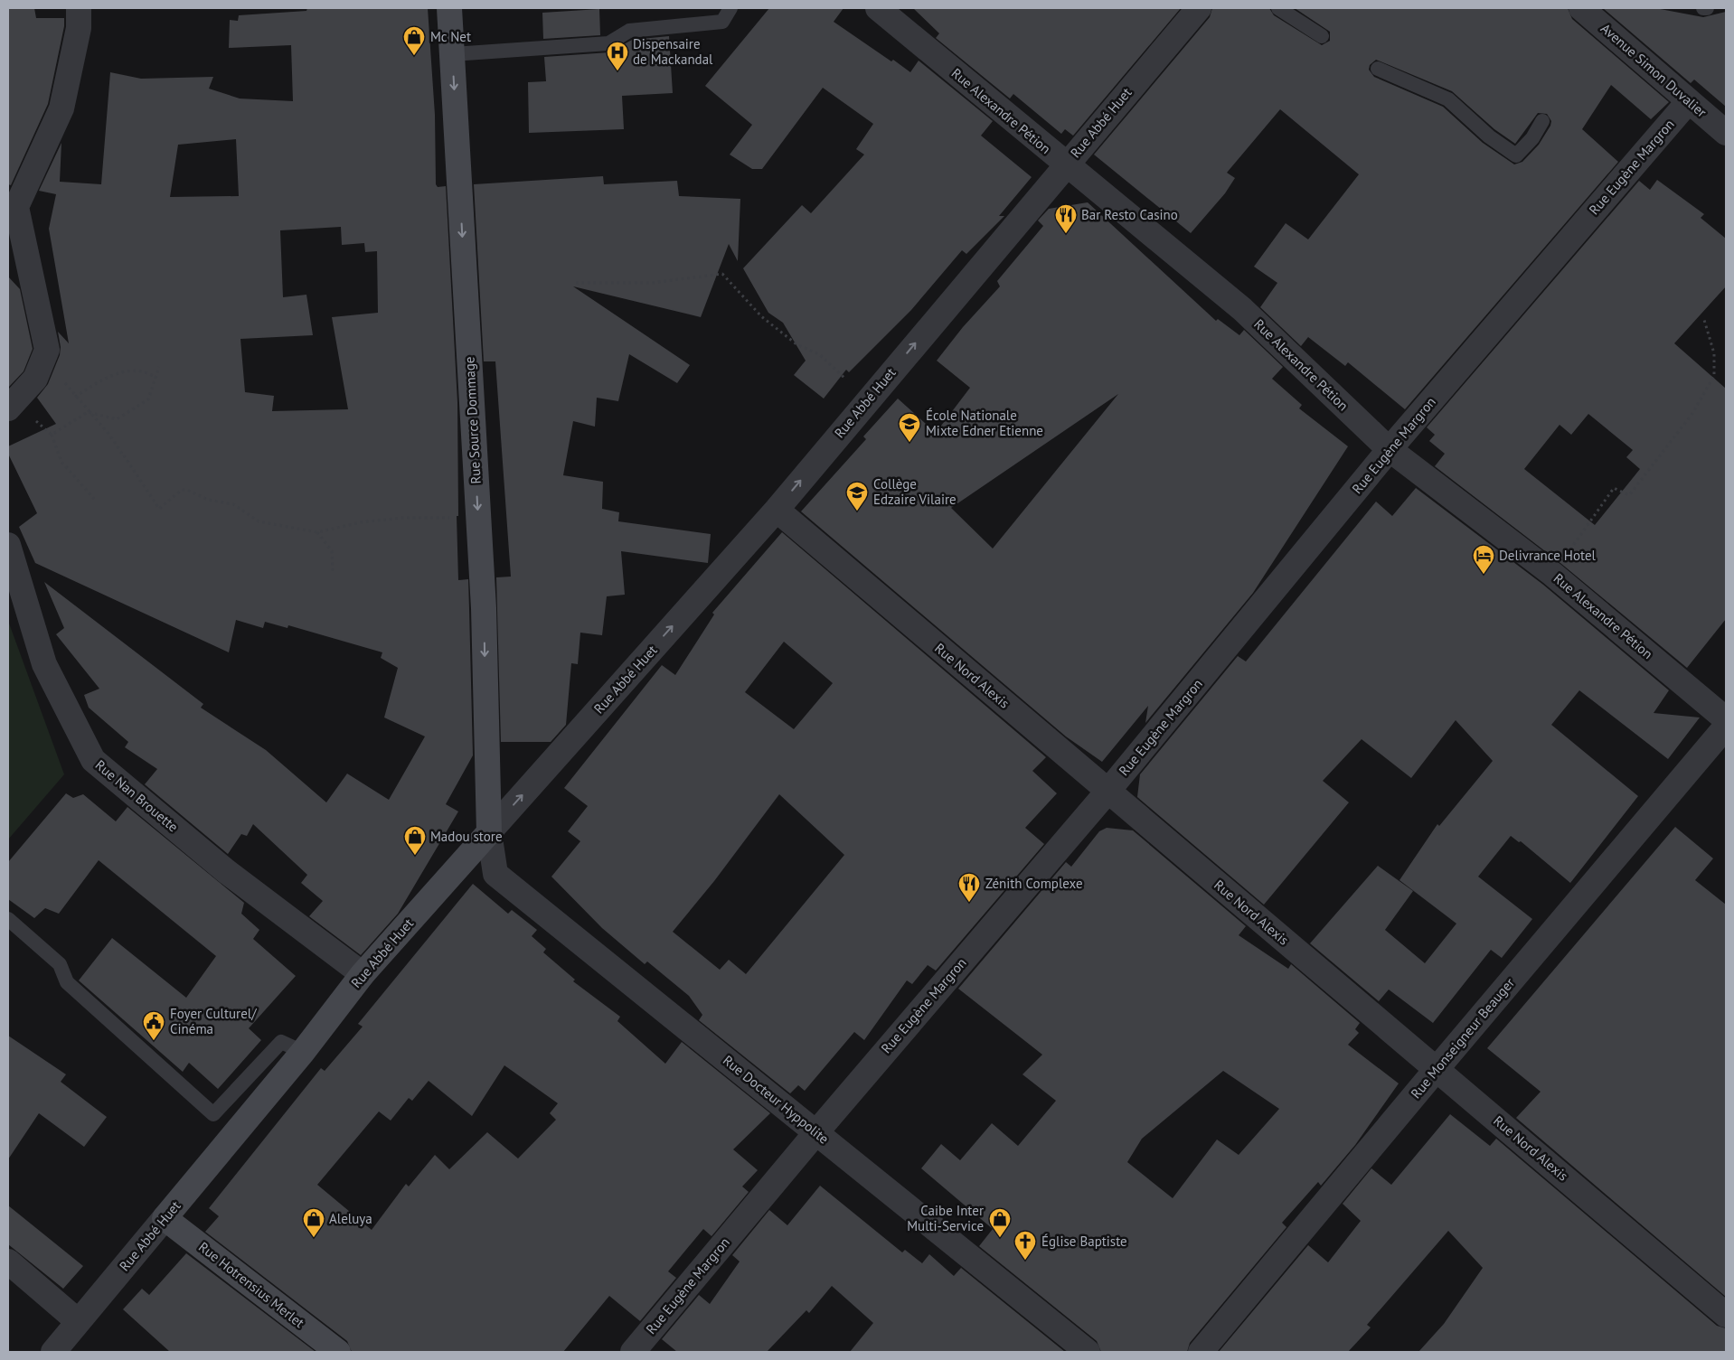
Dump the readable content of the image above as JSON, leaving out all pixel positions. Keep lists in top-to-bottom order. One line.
{"streets":{"main road":["Rue Abbé Huet","Rue Source Dommage","Rue Hotrensius Merlet"],"street":["Avenue Simon Duvalier","Rue Alexandre Pétion","Rue Eugène Margron","Rue Nord Alexis","Rue Nan Brouette","Rue Monseigneur Beauger","Rue Docteur Hyppolite"]},"crossings":[["Avenue Simon Duvalier","Rue Eugène Margron"],["Rue Alexandre Pétion","Rue Abbé Huet"],["Rue Alexandre Pétion","Rue Eugène Margron"],["Rue Abbé Huet","Rue Source Dommage"],["Rue Abbé Huet","Rue Nord Alexis"],["Rue Abbé Huet","Rue Nan Brouette"],["Rue Abbé Huet","Rue Docteur Hyppolite"],["Rue Abbé Huet","Rue Hotrensius Merlet"],["Rue Eugène Margron","Rue Nord Alexis"],["Rue Eugène Margron","Rue Docteur Hyppolite"],["Rue Source Dommage","Rue Docteur Hyppolite"],["Rue Nord Alexis","Rue Monseigneur Beauger"]],"one_way":["Rue Abbé Huet","Rue Source Dommage"],"places":{"shop":["Mc Net","Madou store","Aleluya","Caibe Inter Multi-Service"],"hospital":["Dispensaire de Mackandal"],"restaurant":["Bar Resto Casino","Zénith Complexe"],"school or university":["École Nationale Mixte Edner Etienne","Collège Edzaire Vilaire"],"hotel":["Delivrance Hotel"],"public building":["Foyer Culturel/ Cinéma"],"church":["Église Baptiste"]}}
